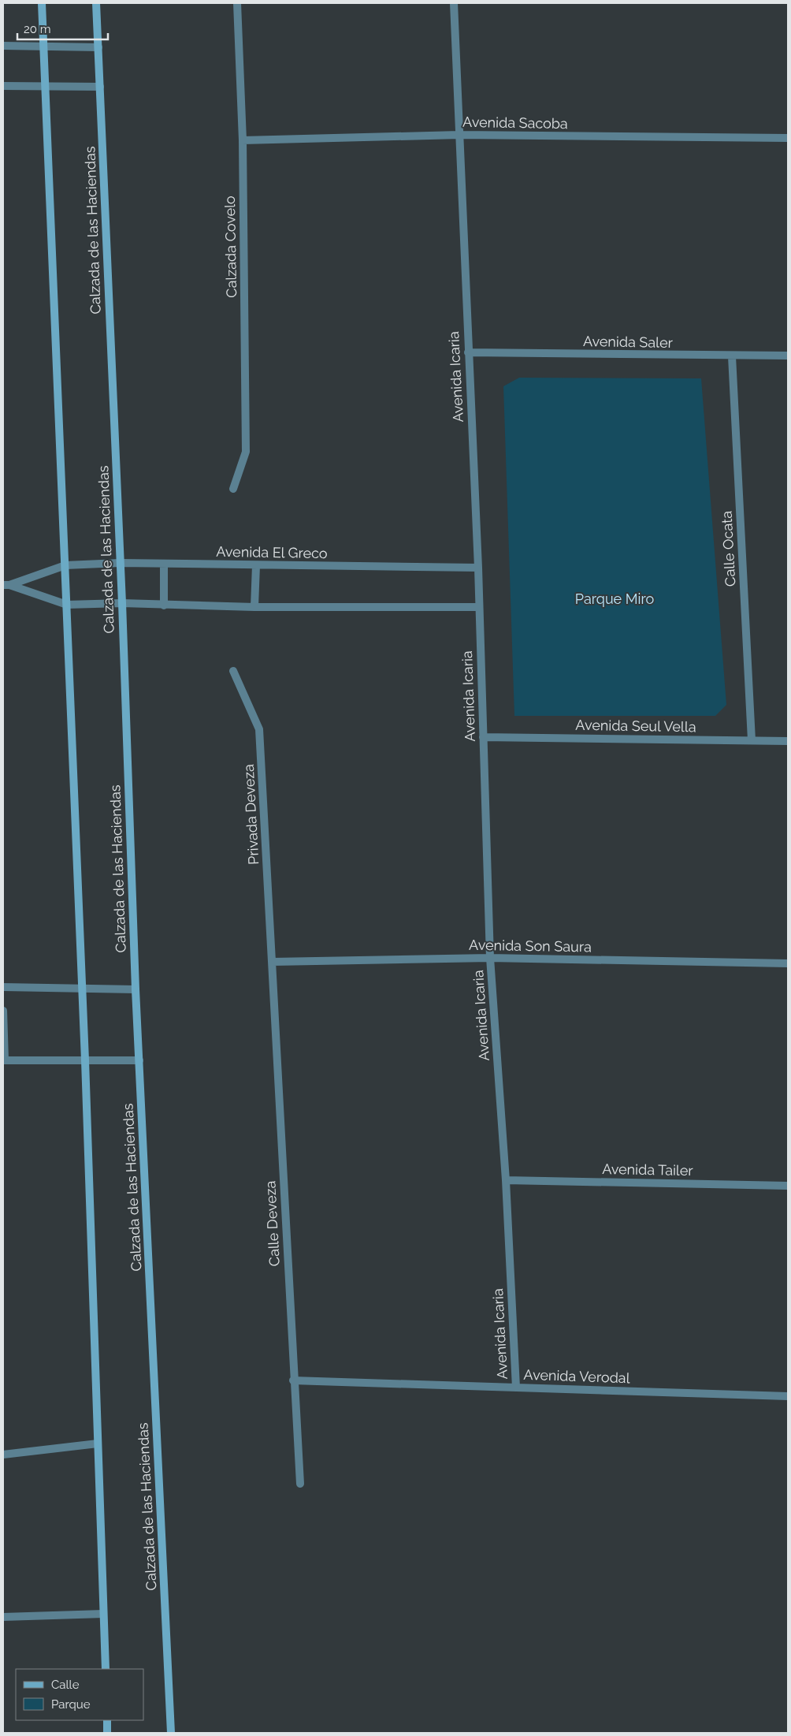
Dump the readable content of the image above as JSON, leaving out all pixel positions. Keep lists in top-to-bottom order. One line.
{"streets":{"main road":["Calzada de las Haciendas"],"street":["Avenida Sacoba","Calzada Covelo","Avenida Saler","Avenida Icaria","Calle Ocata","Avenida El Greco","Avenida Seul Vella","Privada Deveza","Avenida Son Saura","Avenida Tailer","Calle Deveza","Avenida Verodal"]},"crossings":[["Avenida Sacoba","Calzada Covelo"],["Avenida Sacoba","Avenida Icaria"],["Calzada de las Haciendas","Avenida El Greco"],["Avenida Saler","Avenida Icaria"],["Avenida Saler","Calle Ocata"],["Avenida Icaria","Avenida El Greco"],["Avenida Icaria","Avenida Seul Vella"],["Avenida Icaria","Avenida Son Saura"],["Avenida Icaria","Avenida Tailer"],["Avenida Icaria","Avenida Verodal"],["Calle Ocata","Avenida Seul Vella"],["Privada Deveza","Avenida Son Saura"],["Privada Deveza","Calle Deveza"],["Avenida Son Saura","Calle Deveza"],["Calle Deveza","Avenida Verodal"]],"parks":["Parque Miro"],"legend":["Calle","Parque"],"scale_bar":"20 m"}
